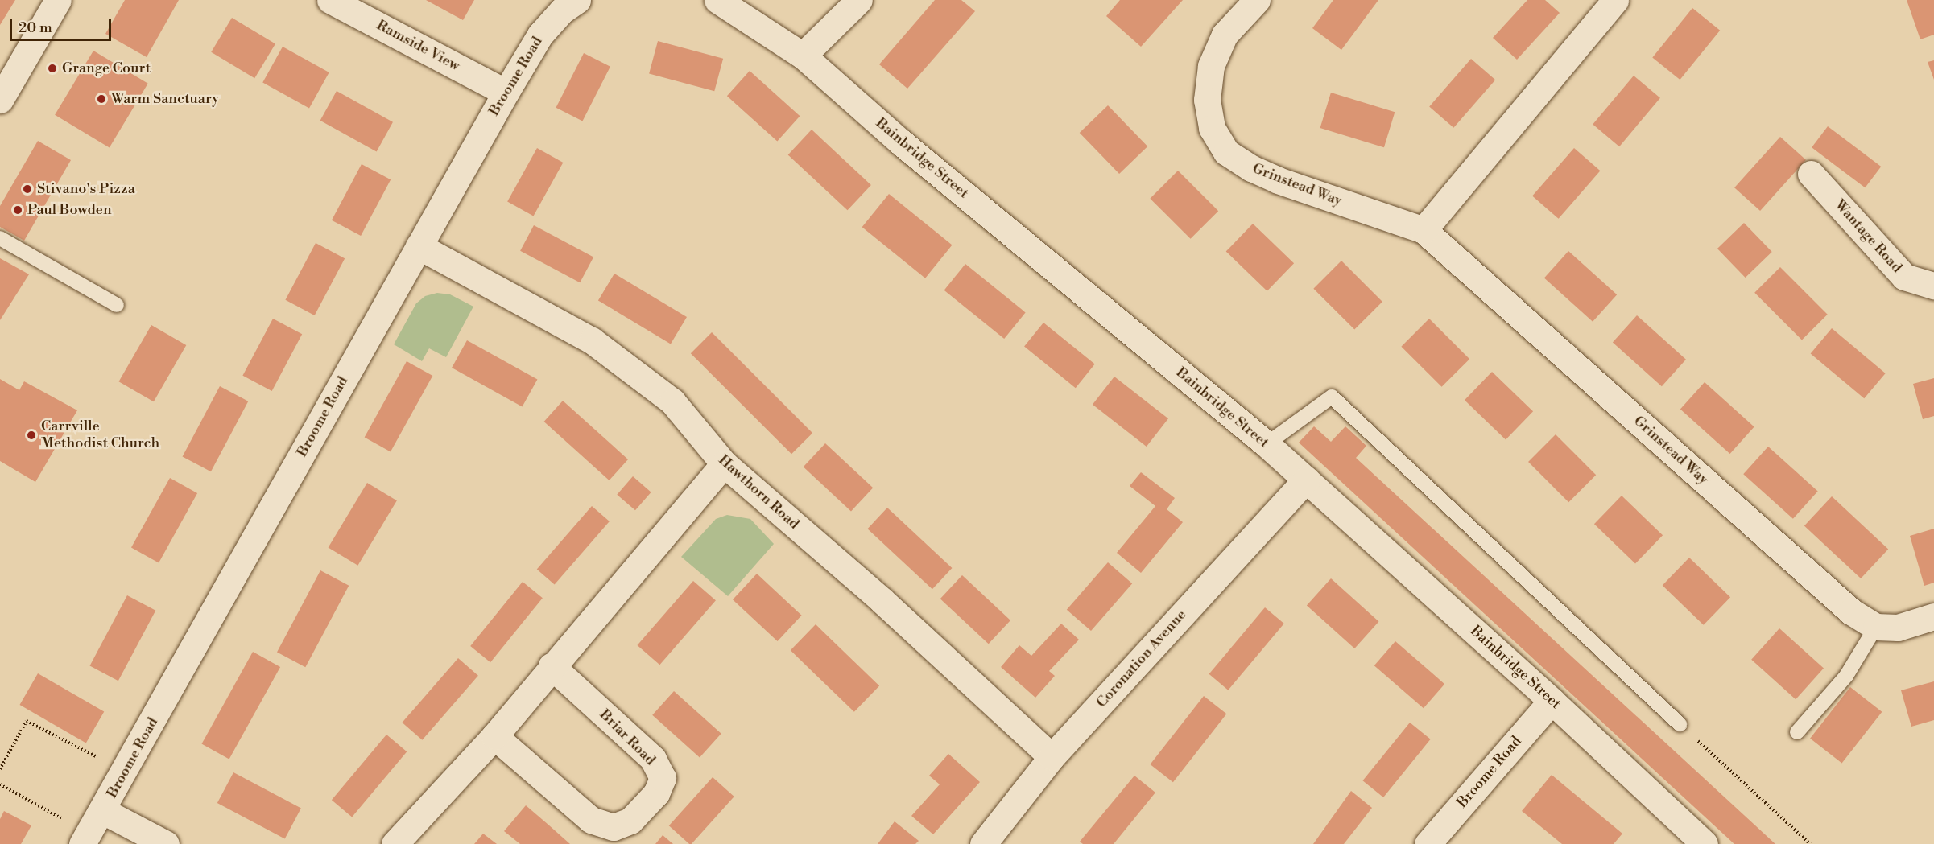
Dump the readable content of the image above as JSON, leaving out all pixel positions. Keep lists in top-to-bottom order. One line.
{"streets":{"street":["Ramside View","Broome Road","Bainbridge Street","Grinstead Way","Wantage Road","Hawthorn Road","Coronation Avenue","Briar Road"]},"crossings":[["Ramside View","Broome Road"],["Broome Road","Bainbridge Street"],["Broome Road","Hawthorn Road"],["Bainbridge Street","Coronation Avenue"],["Hawthorn Road","Coronation Avenue"]],"places":["Grange Court","Warm Sanctuary","Stivano's Pizza","Paul Bowden","Carrville Methodist Church"],"scale_bar":"20 m"}
